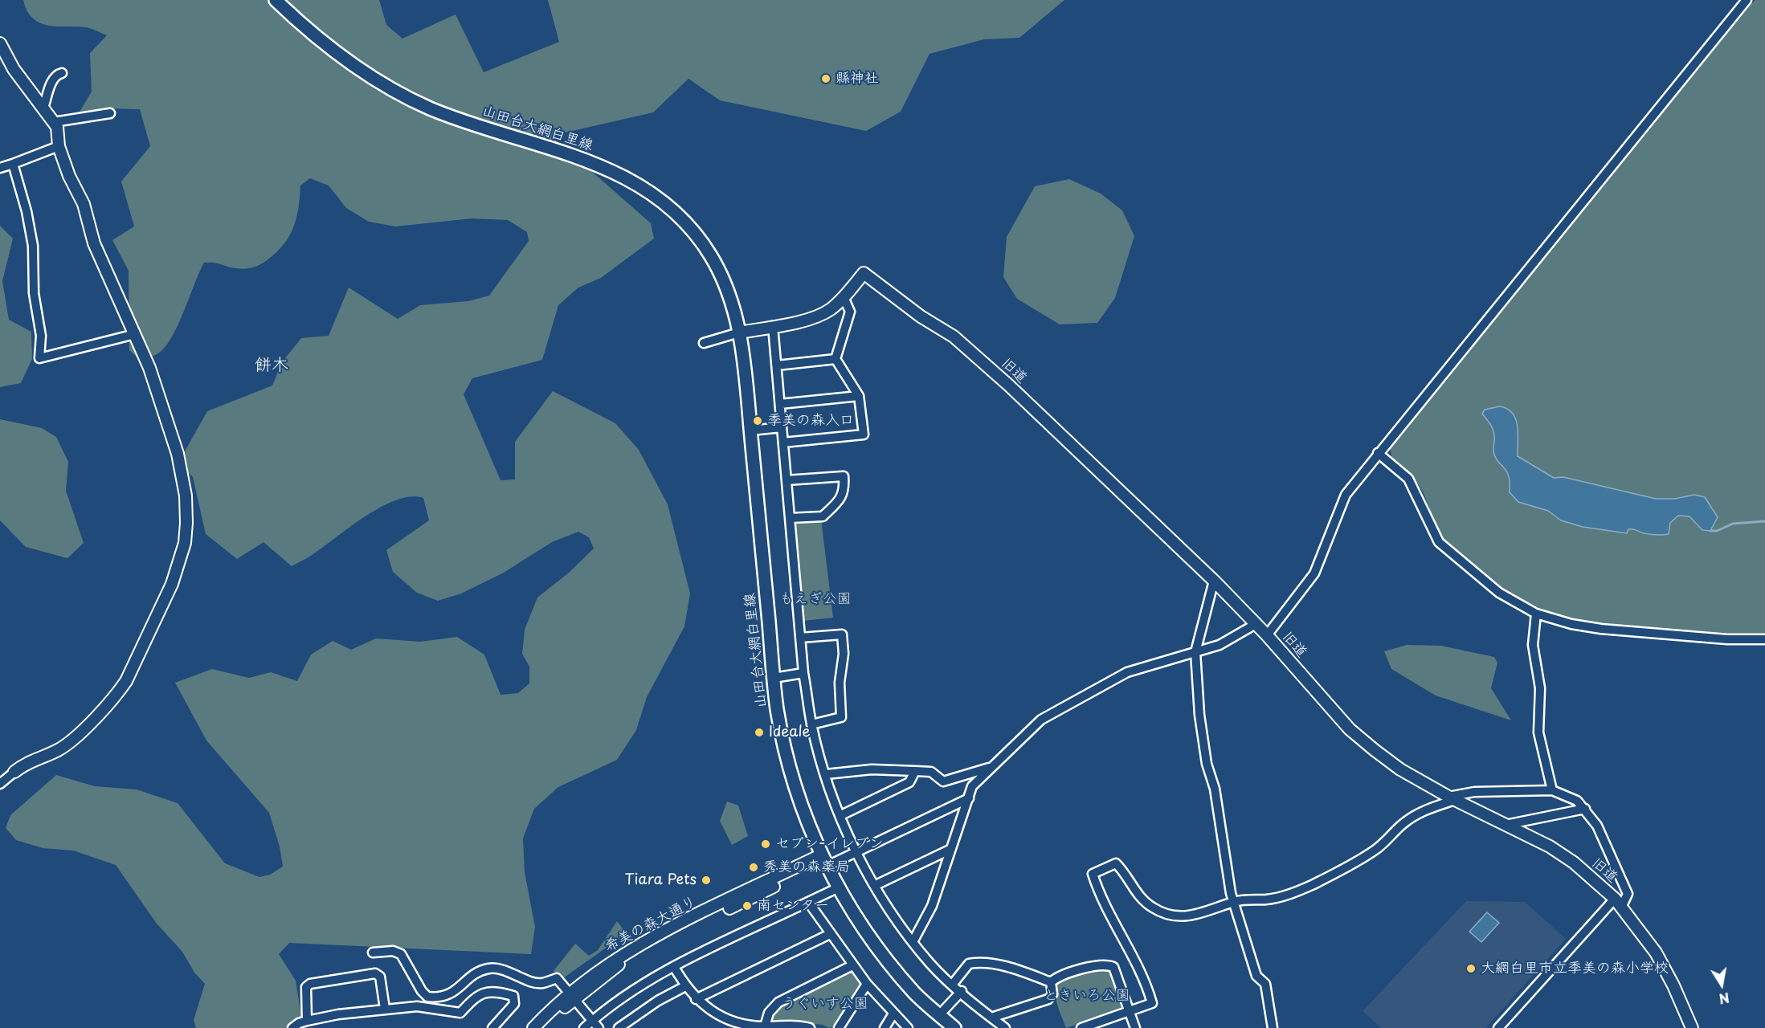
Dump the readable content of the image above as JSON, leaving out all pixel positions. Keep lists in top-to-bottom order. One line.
{"streets":{"main road":["山田台大網白里線"],"street":["旧道","希美の森大通り"]},"crossings":[["山田台大網白里線","希美の森大通り"]],"districts":["餅木"],"parks":["もえぎ公園","ときいろ公園","うぐいす公園"],"places":["縣神社","季美の森入口","Ideale","セブン-イレブン","秀美の森薬局","Tiara Pets","南センター","大網白里市立季美の森小学校"],"north":"bottom"}
